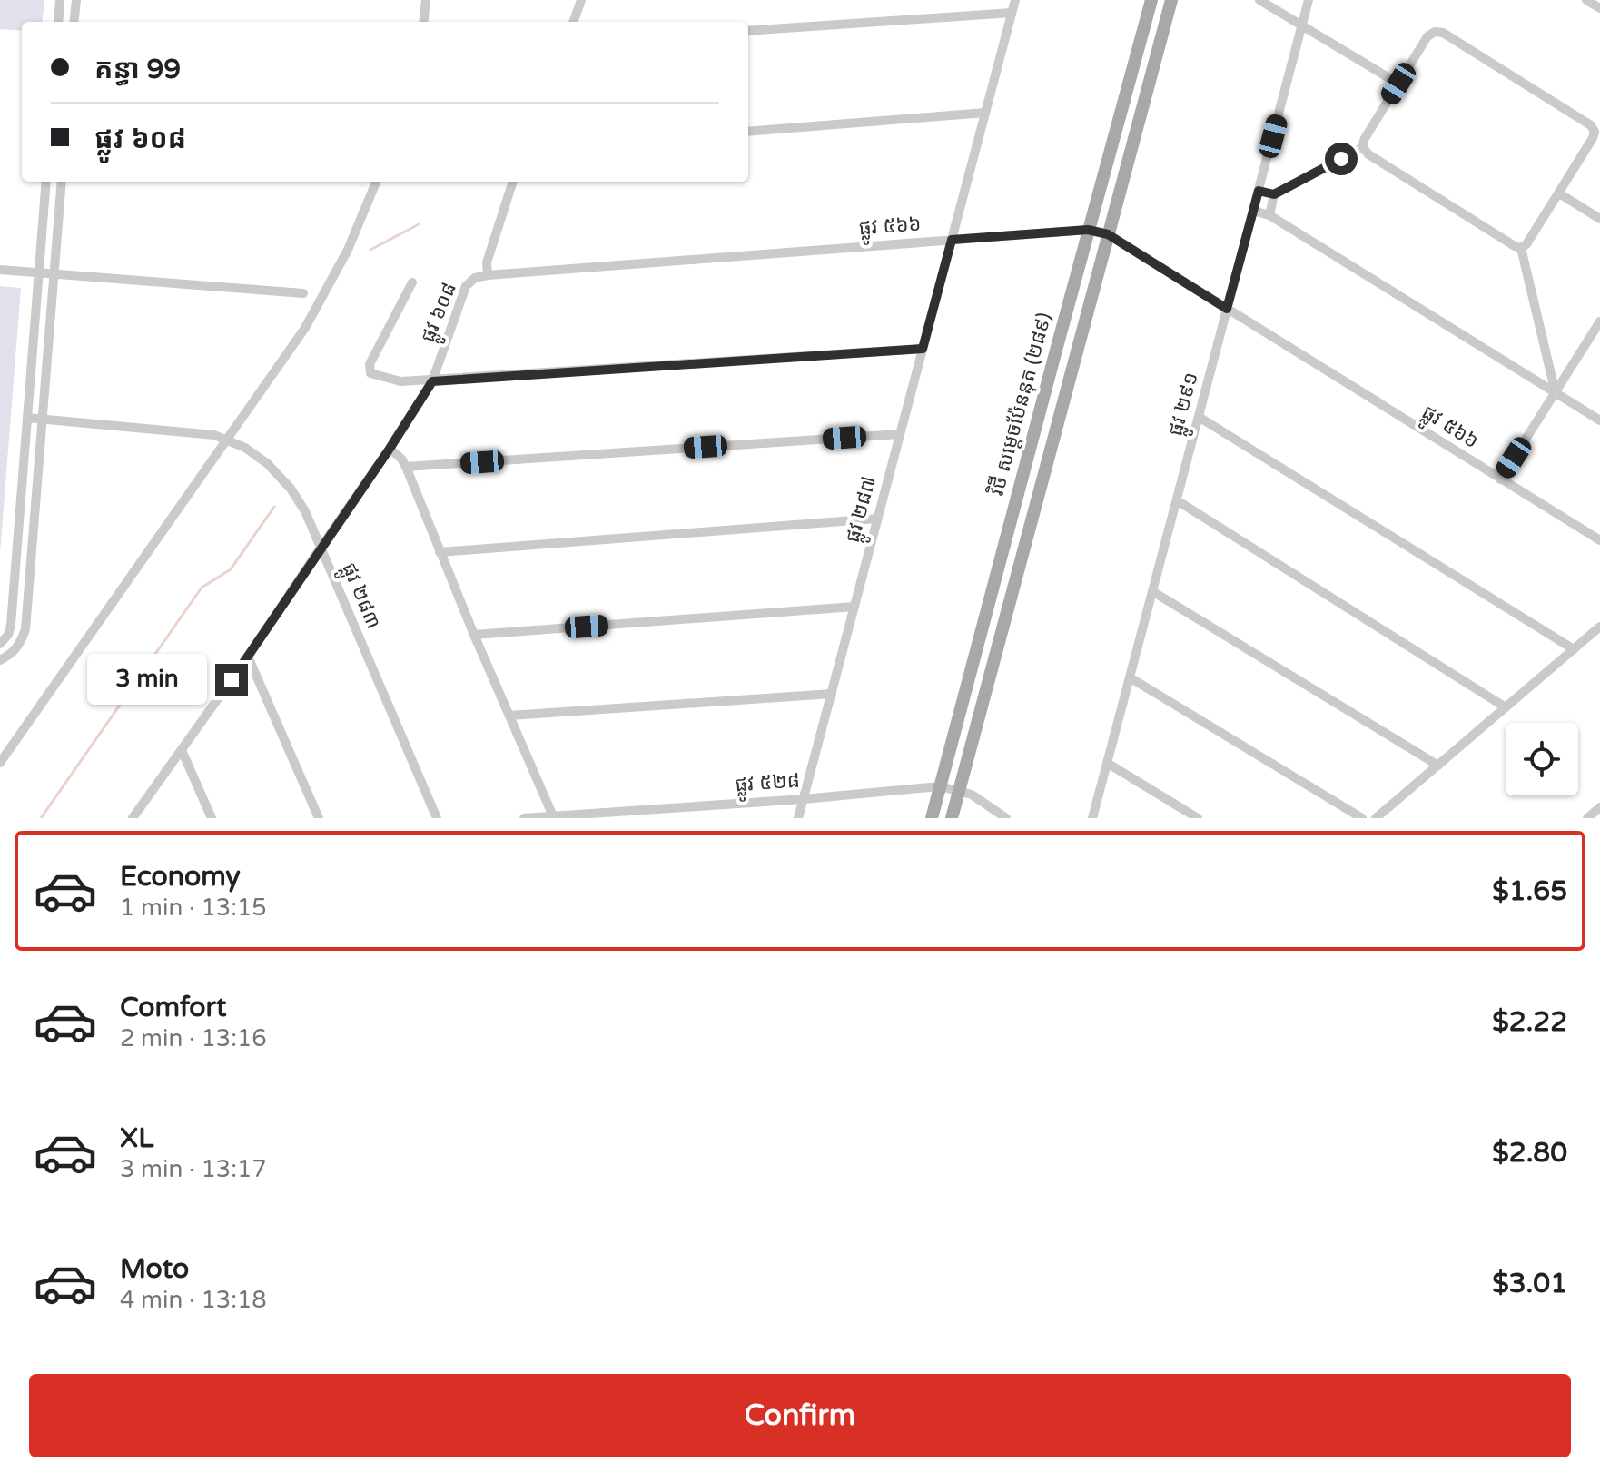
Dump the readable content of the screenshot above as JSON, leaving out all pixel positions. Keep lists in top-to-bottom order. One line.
{"streets":{"main road":["វិថី សម្តេចប៉ែននុត (២៨៩)"],"street":["ផ្លូវ ៥៦៦","ផ្លូវ ៦០៨","ផ្លូវ ២៩១","ផ្លូវ ២៨៧","ផ្លូវ ២៨៣","ផ្លូវ ៥២៨"]},"crossings":[["ផ្លូវ ៥៦៦","ផ្លូវ ៦០៨"],["ផ្លូវ ៥៦៦","វិថី សម្តេចប៉ែននុត (២៨៩)"],["ផ្លូវ ៥៦៦","ផ្លូវ ២៩១"],["ផ្លូវ ៥៦៦","ផ្លូវ ២៨៧"],["ផ្លូវ ៦០៨","ផ្លូវ ២៨៣"],["វិថី សម្តេចប៉ែននុត (២៨៩)","ផ្លូវ ៥២៨"],["ផ្លូវ ២៨៧","ផ្លូវ ៥២៨"]],"page":{"banner":["គន្ធា 99","ផ្លូវ ៦០៨"],"bubble":"3 min","list":[{"name":"Economy","note":"1 min · 13:15","value":"$1.65"},{"name":"Comfort","note":"2 min · 13:16","value":"$2.22"},{"name":"XL","note":"3 min · 13:17","value":"$2.80"},{"name":"Moto","note":"4 min · 13:18","value":"$3.01"}],"buttons":"Confirm"}}
